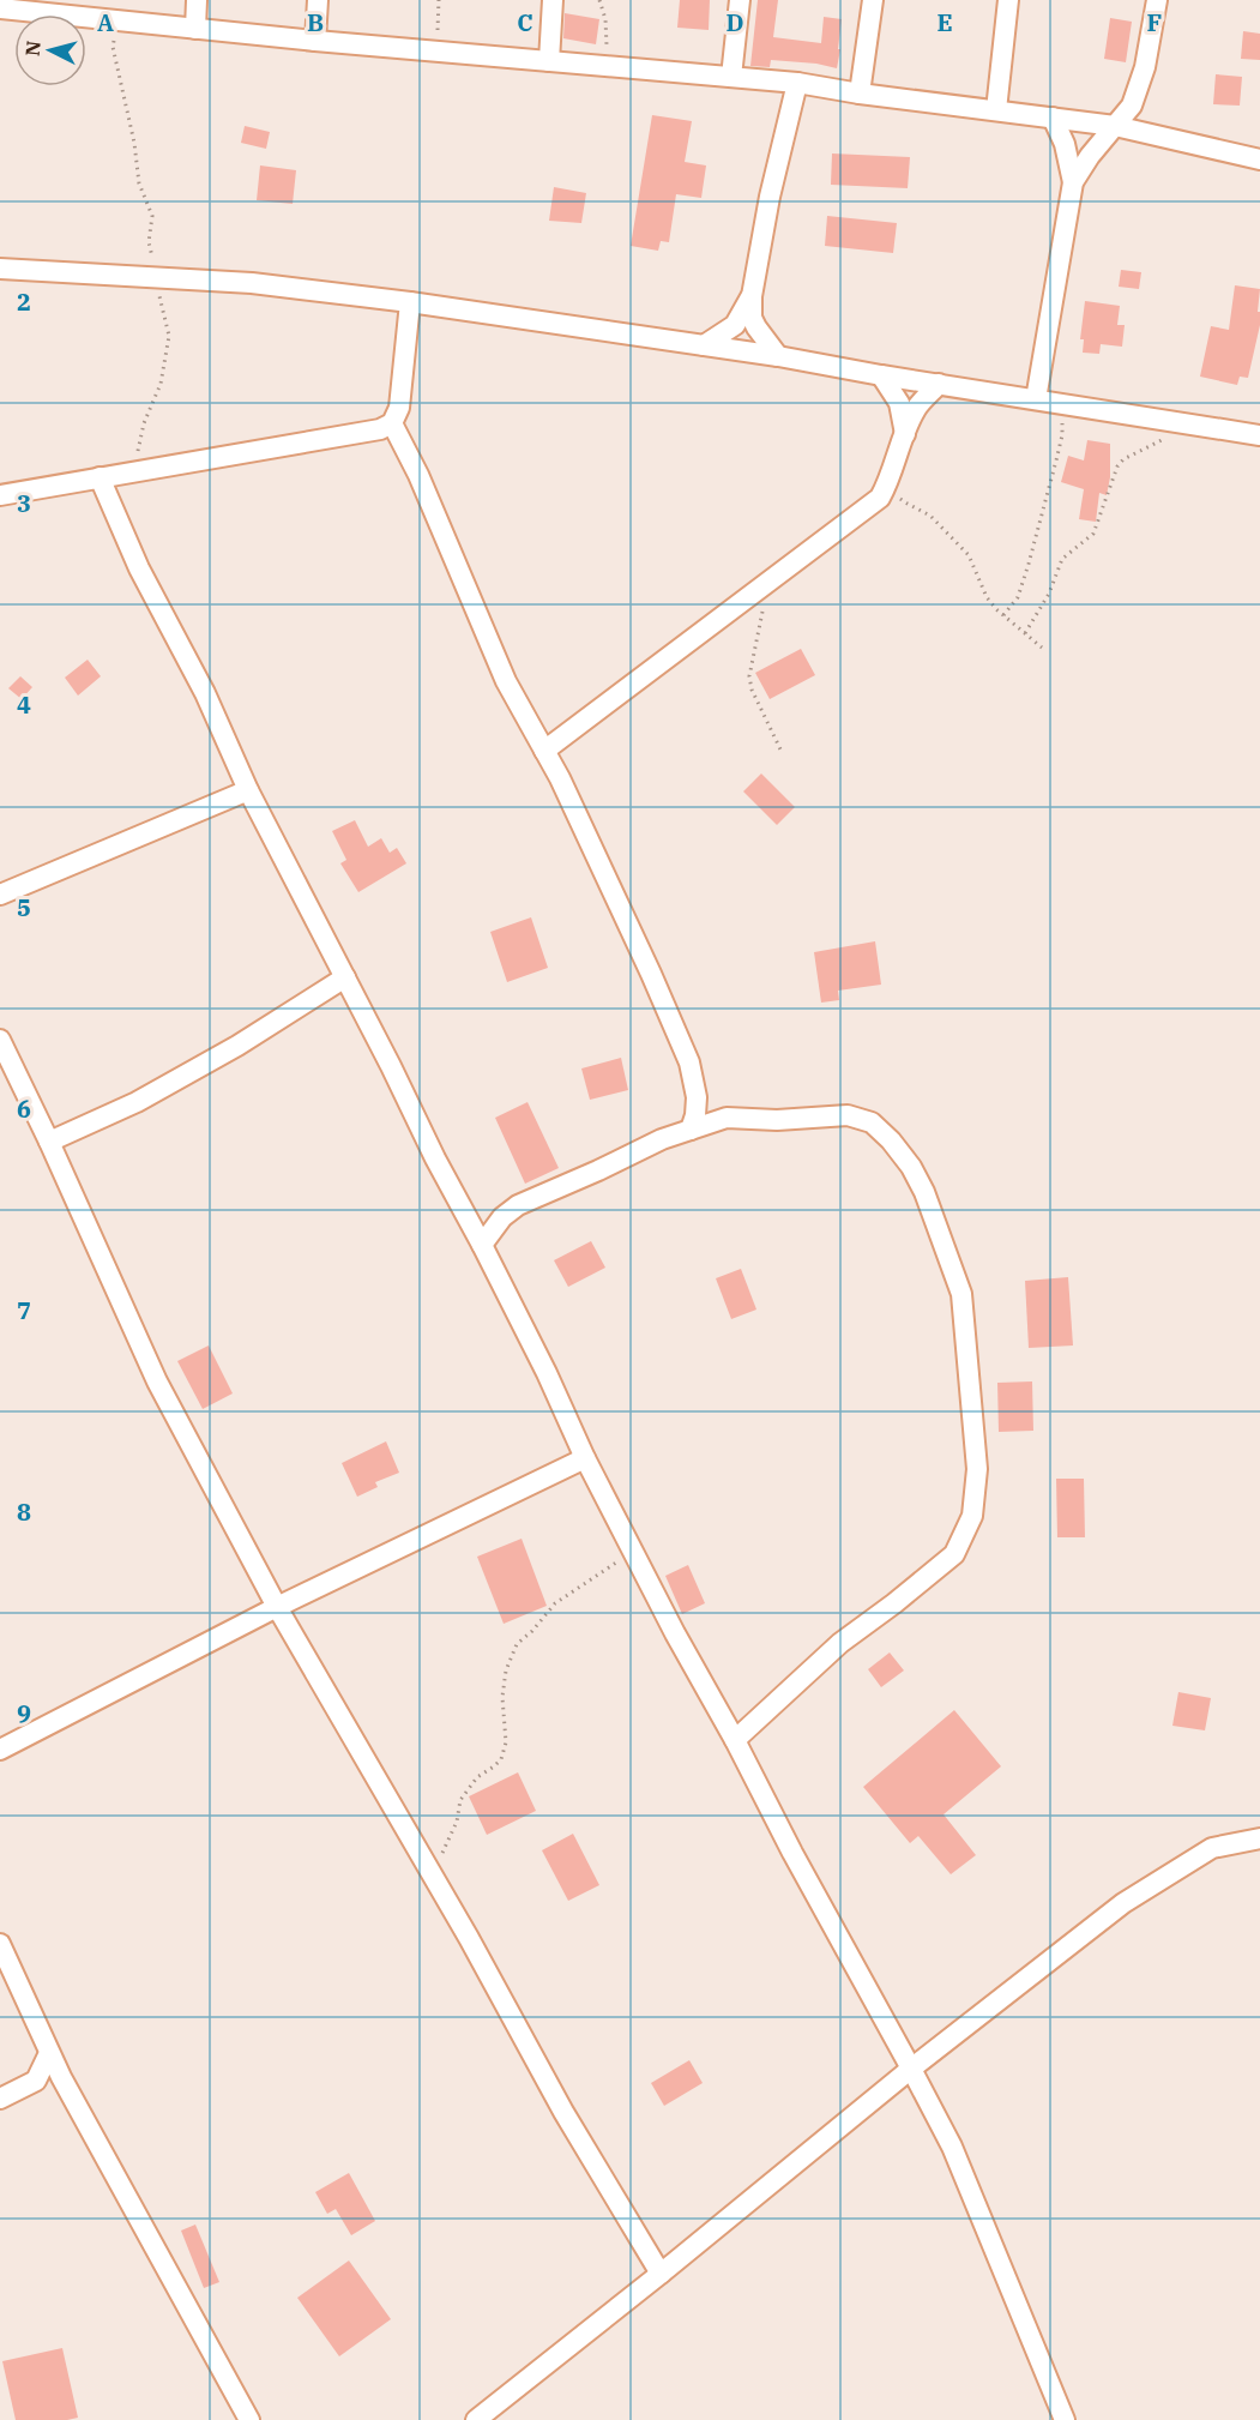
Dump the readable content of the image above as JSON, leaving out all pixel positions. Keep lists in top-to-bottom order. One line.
{"north":"left","grid":{"columns":["A","B","C","D","E","F"],"rows":["2","3","4","5","6","7","8","9"]}}
